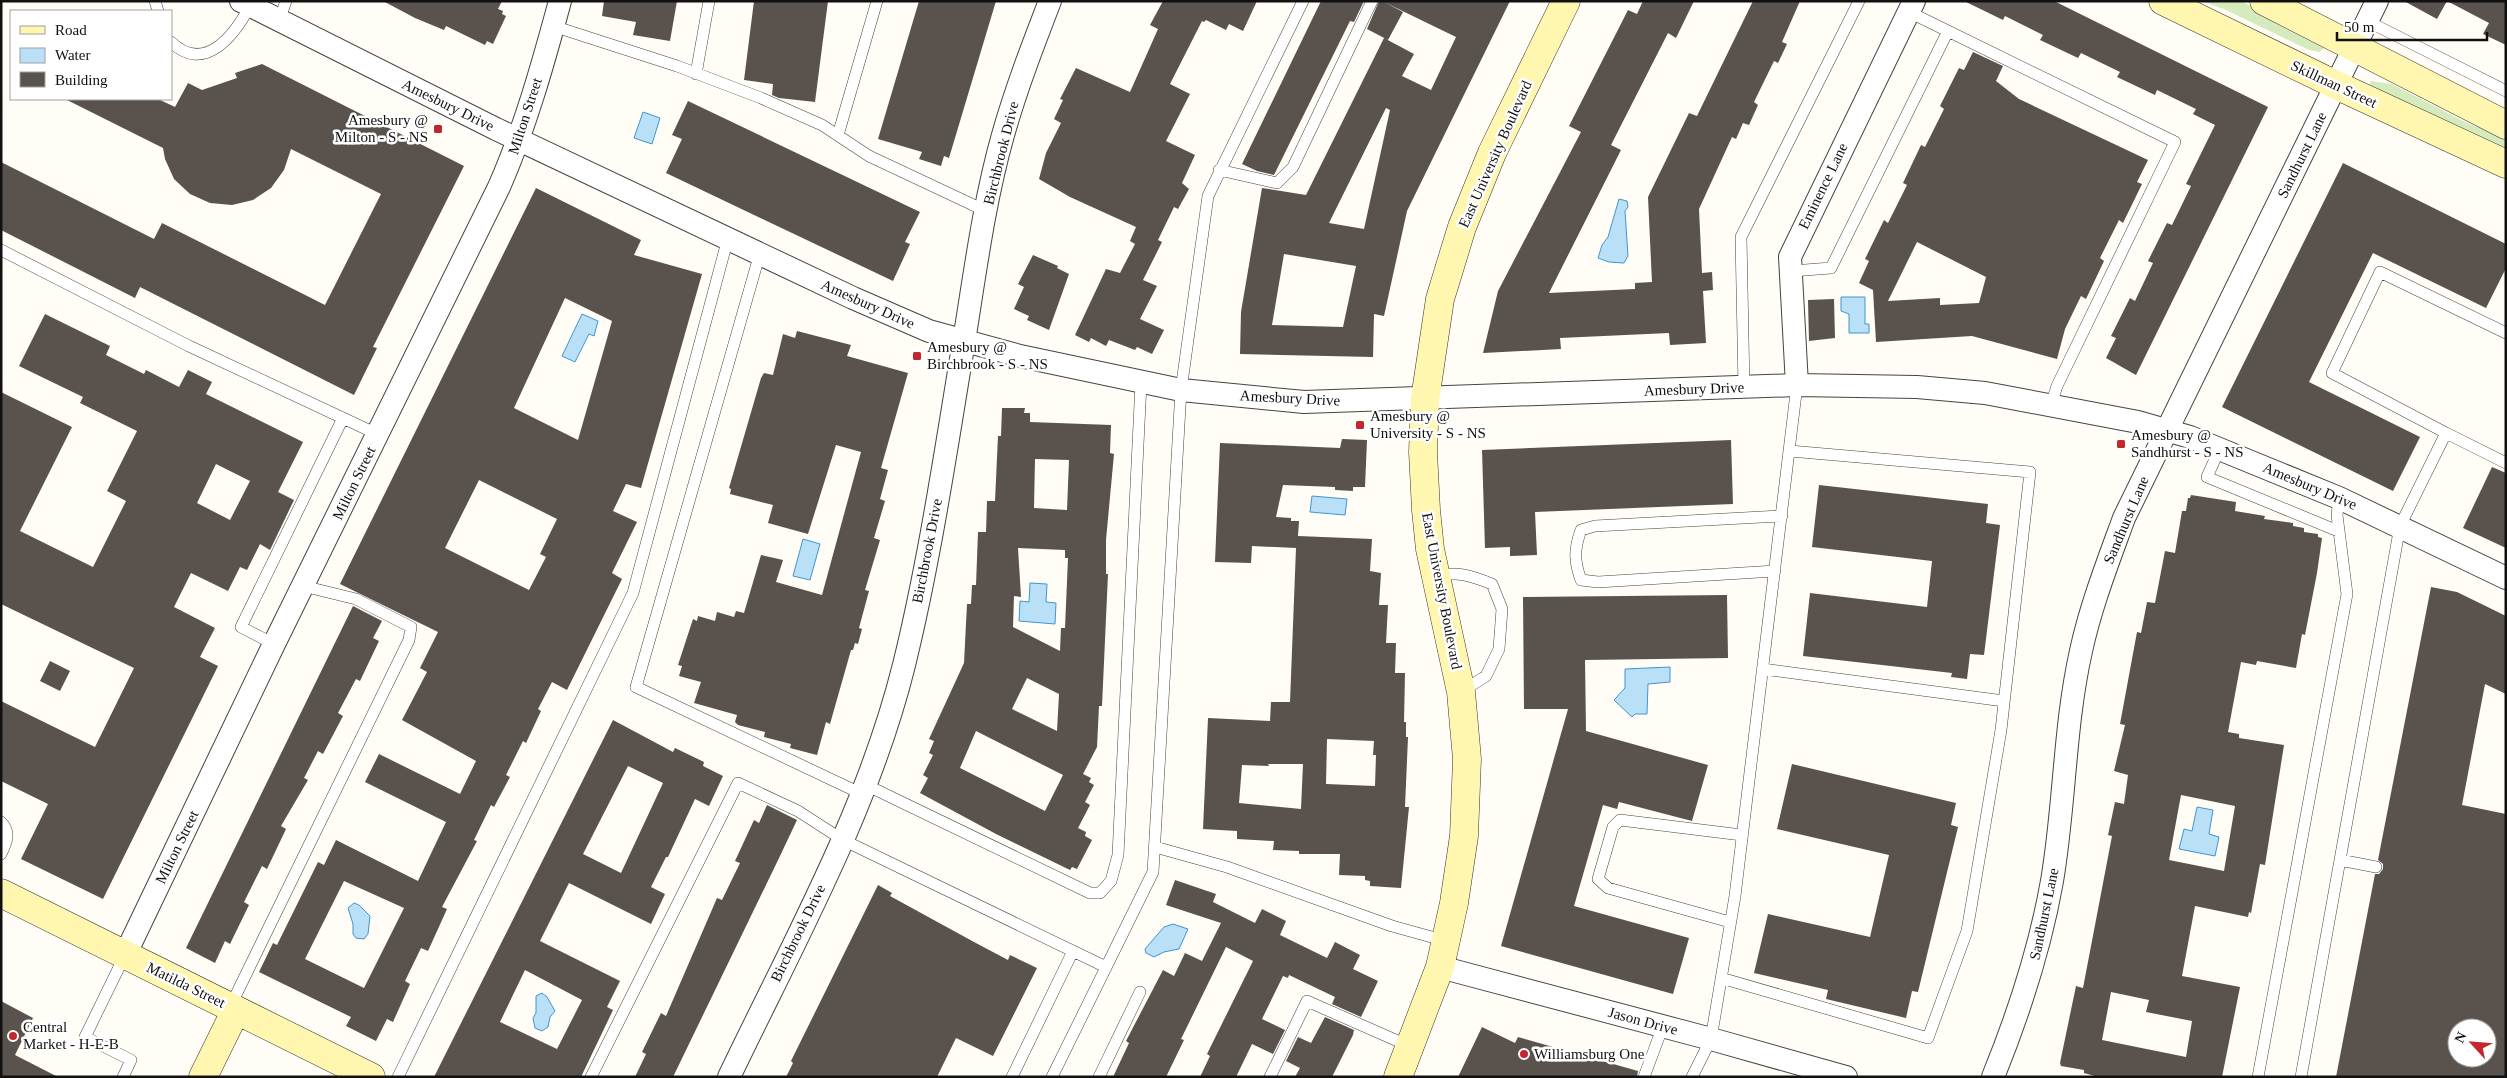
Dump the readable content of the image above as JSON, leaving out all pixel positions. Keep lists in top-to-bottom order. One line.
{"streets":{"street":["Skillman Street","Amesbury Drive","Milton Street","Birchbrook Drive","East University Boulevard","Sandhurst Lane","Eminence Lane","Matilda Street","Jason Drive"]},"crossings":[["Skillman Street","Sandhurst Lane"],["Amesbury Drive","Milton Street"],["Amesbury Drive","Birchbrook Drive"],["Amesbury Drive","East University Boulevard"],["Amesbury Drive","Sandhurst Lane"],["Amesbury Drive","Eminence Lane"],["Milton Street","Matilda Street"],["East University Boulevard","Jason Drive"]],"places":{"transit":["Amesbury @ Milton - S - NS","Amesbury @ Birchbrook - S - NS","Amesbury @ University - S - NS","Amesbury @ Sandhurst - S - NS"],"other":["Central Market - H-E-B","Williamsburg One"]},"legend":["Road","Water","Building"],"scale_bar":"50 m","north":"top left"}
